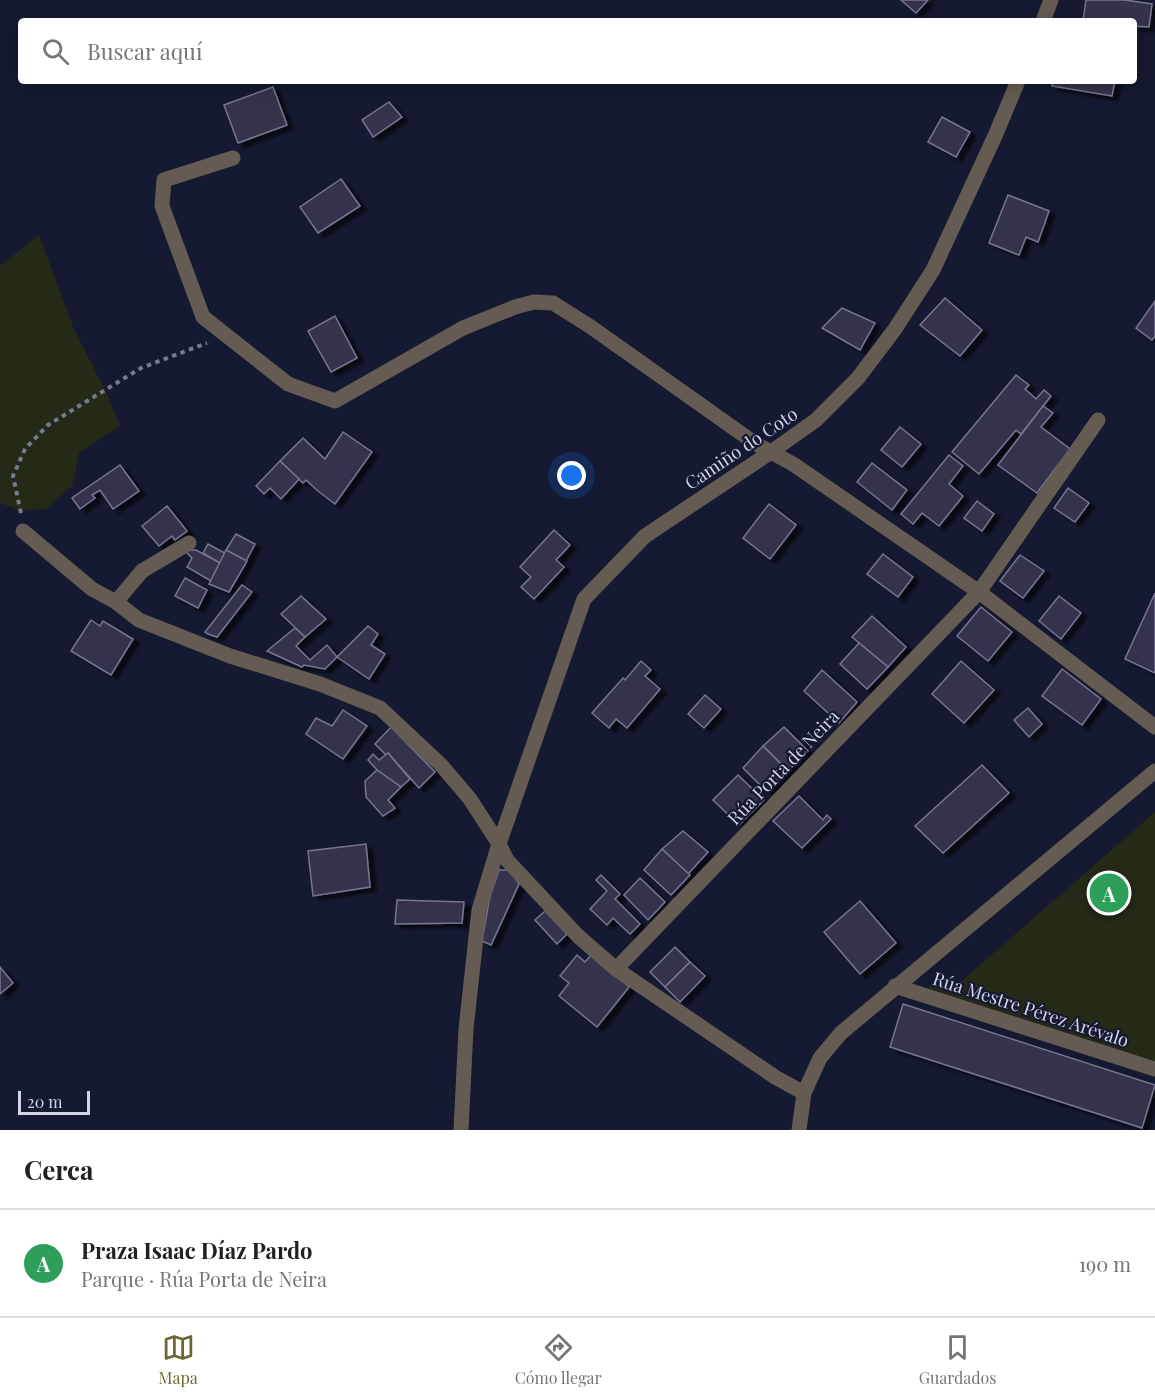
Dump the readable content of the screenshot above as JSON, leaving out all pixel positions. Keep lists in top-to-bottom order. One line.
{"streets":{"street":["Camiño do Coto","Rúa Porta de Neira","Rúa Mestre Pérez Arévalo"]},"scale_bar":"20 m","page":{"search":"Buscar aquí","pins":"A","scale":"20 m","heading":"Cerca","list":[{"mark":"A","name":"Praza Isaac Díaz Pardo","note":"Parque · Rúa Porta de Neira","value":"190 m"}],"nav":["Mapa","Cómo llegar","Guardados"]}}
